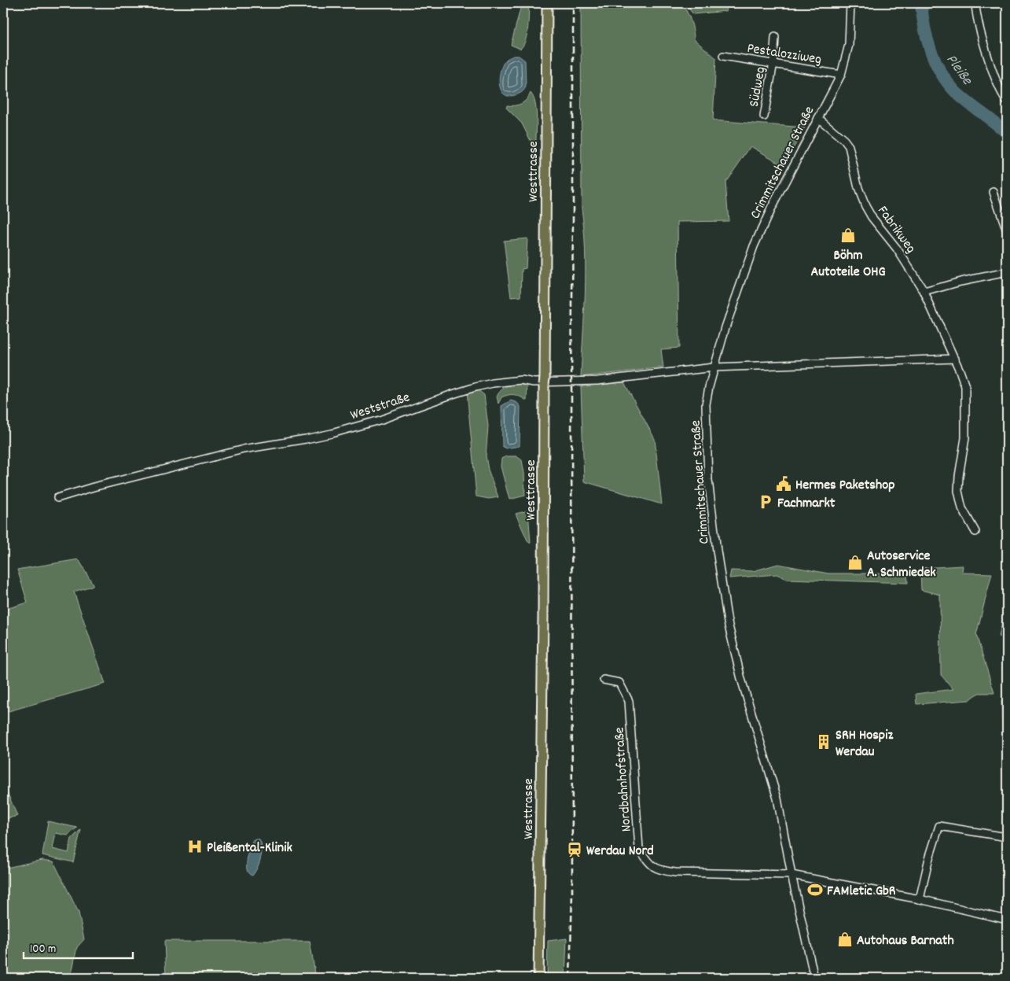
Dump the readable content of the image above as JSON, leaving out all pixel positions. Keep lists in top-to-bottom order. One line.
{"streets":{"main road":["Westtrasse"],"street":["Pestalozziweg","Südweg","Crimmitschauer Straße","Fabrikweg","Weststraße","Nordbahnhofstraße"]},"crossings":[["Pestalozziweg","Südweg"],["Pestalozziweg","Crimmitschauer Straße"],["Crimmitschauer Straße","Fabrikweg"],["Crimmitschauer Straße","Weststraße"],["Crimmitschauer Straße","Nordbahnhofstraße"]],"water":["Pleiße"],"places":{"shop":["Böhm Autoteile OHG","Autoservice A. Schmiedek","Autohaus Barnath"],"public building":["Hermes Paketshop"],"parking":["Fachmarkt"],"building":["SRH Hospiz Werdau"],"hospital":["Pleißental-Klinik"],"station":["Werdau Nord"],"sports":["FAMletic GbR"]},"scale_bar":"100 m"}
